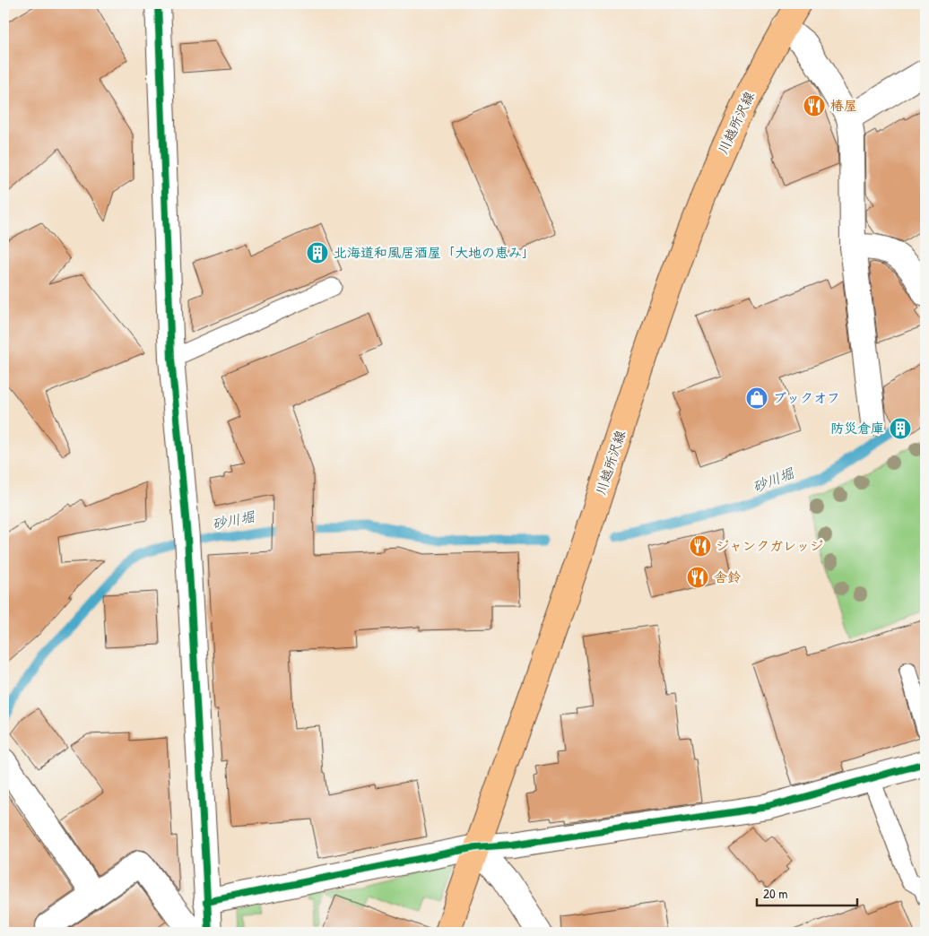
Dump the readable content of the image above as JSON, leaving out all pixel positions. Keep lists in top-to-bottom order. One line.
{"streets":{"main road":["川越所沢線"]},"water":["砂川堀"],"places":{"restaurant":["椿屋","ジャンクガレッジ","舎鈴"],"building":["北海道和風居酒屋「大地の恵み」","防災倉庫"],"shop":["ブックオフ"]},"scale_bar":"20 m"}
